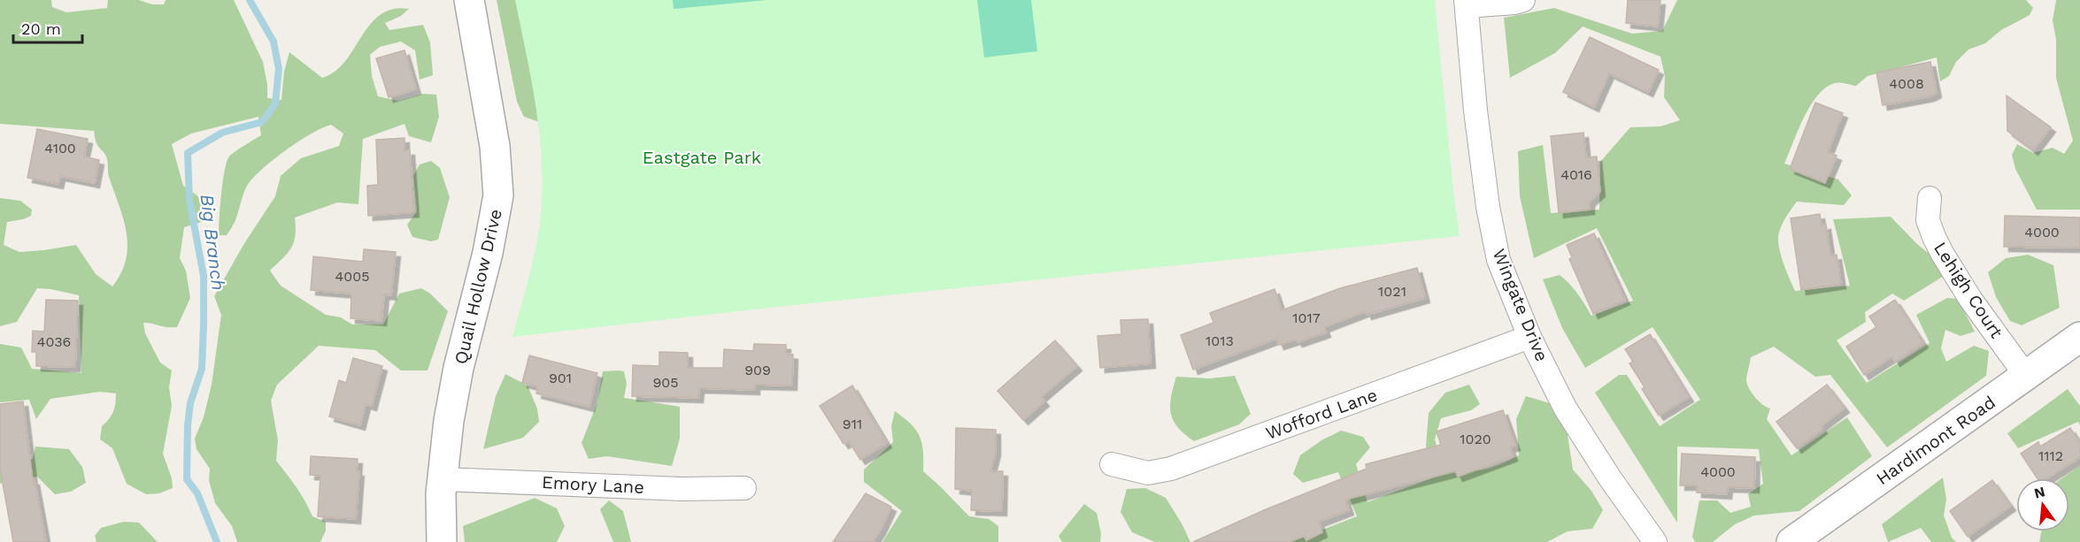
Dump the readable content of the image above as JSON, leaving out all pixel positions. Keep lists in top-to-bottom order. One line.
{"streets":{"street":["Quail Hollow Drive","Lehigh Court","Wingate Drive","Wofford Lane","Hardimont Road","Emory Lane"]},"crossings":[["Quail Hollow Drive","Emory Lane"],["Lehigh Court","Hardimont Road"],["Wingate Drive","Wofford Lane"]],"water":["Big Branch"],"parks":["Eastgate Park"],"house_numbers":["4008","4100","4016","4000","4005","1021","1017","1013","4036","909","901","905","911","1020","1112","4000"],"scale_bar":"20 m","north":"top"}
